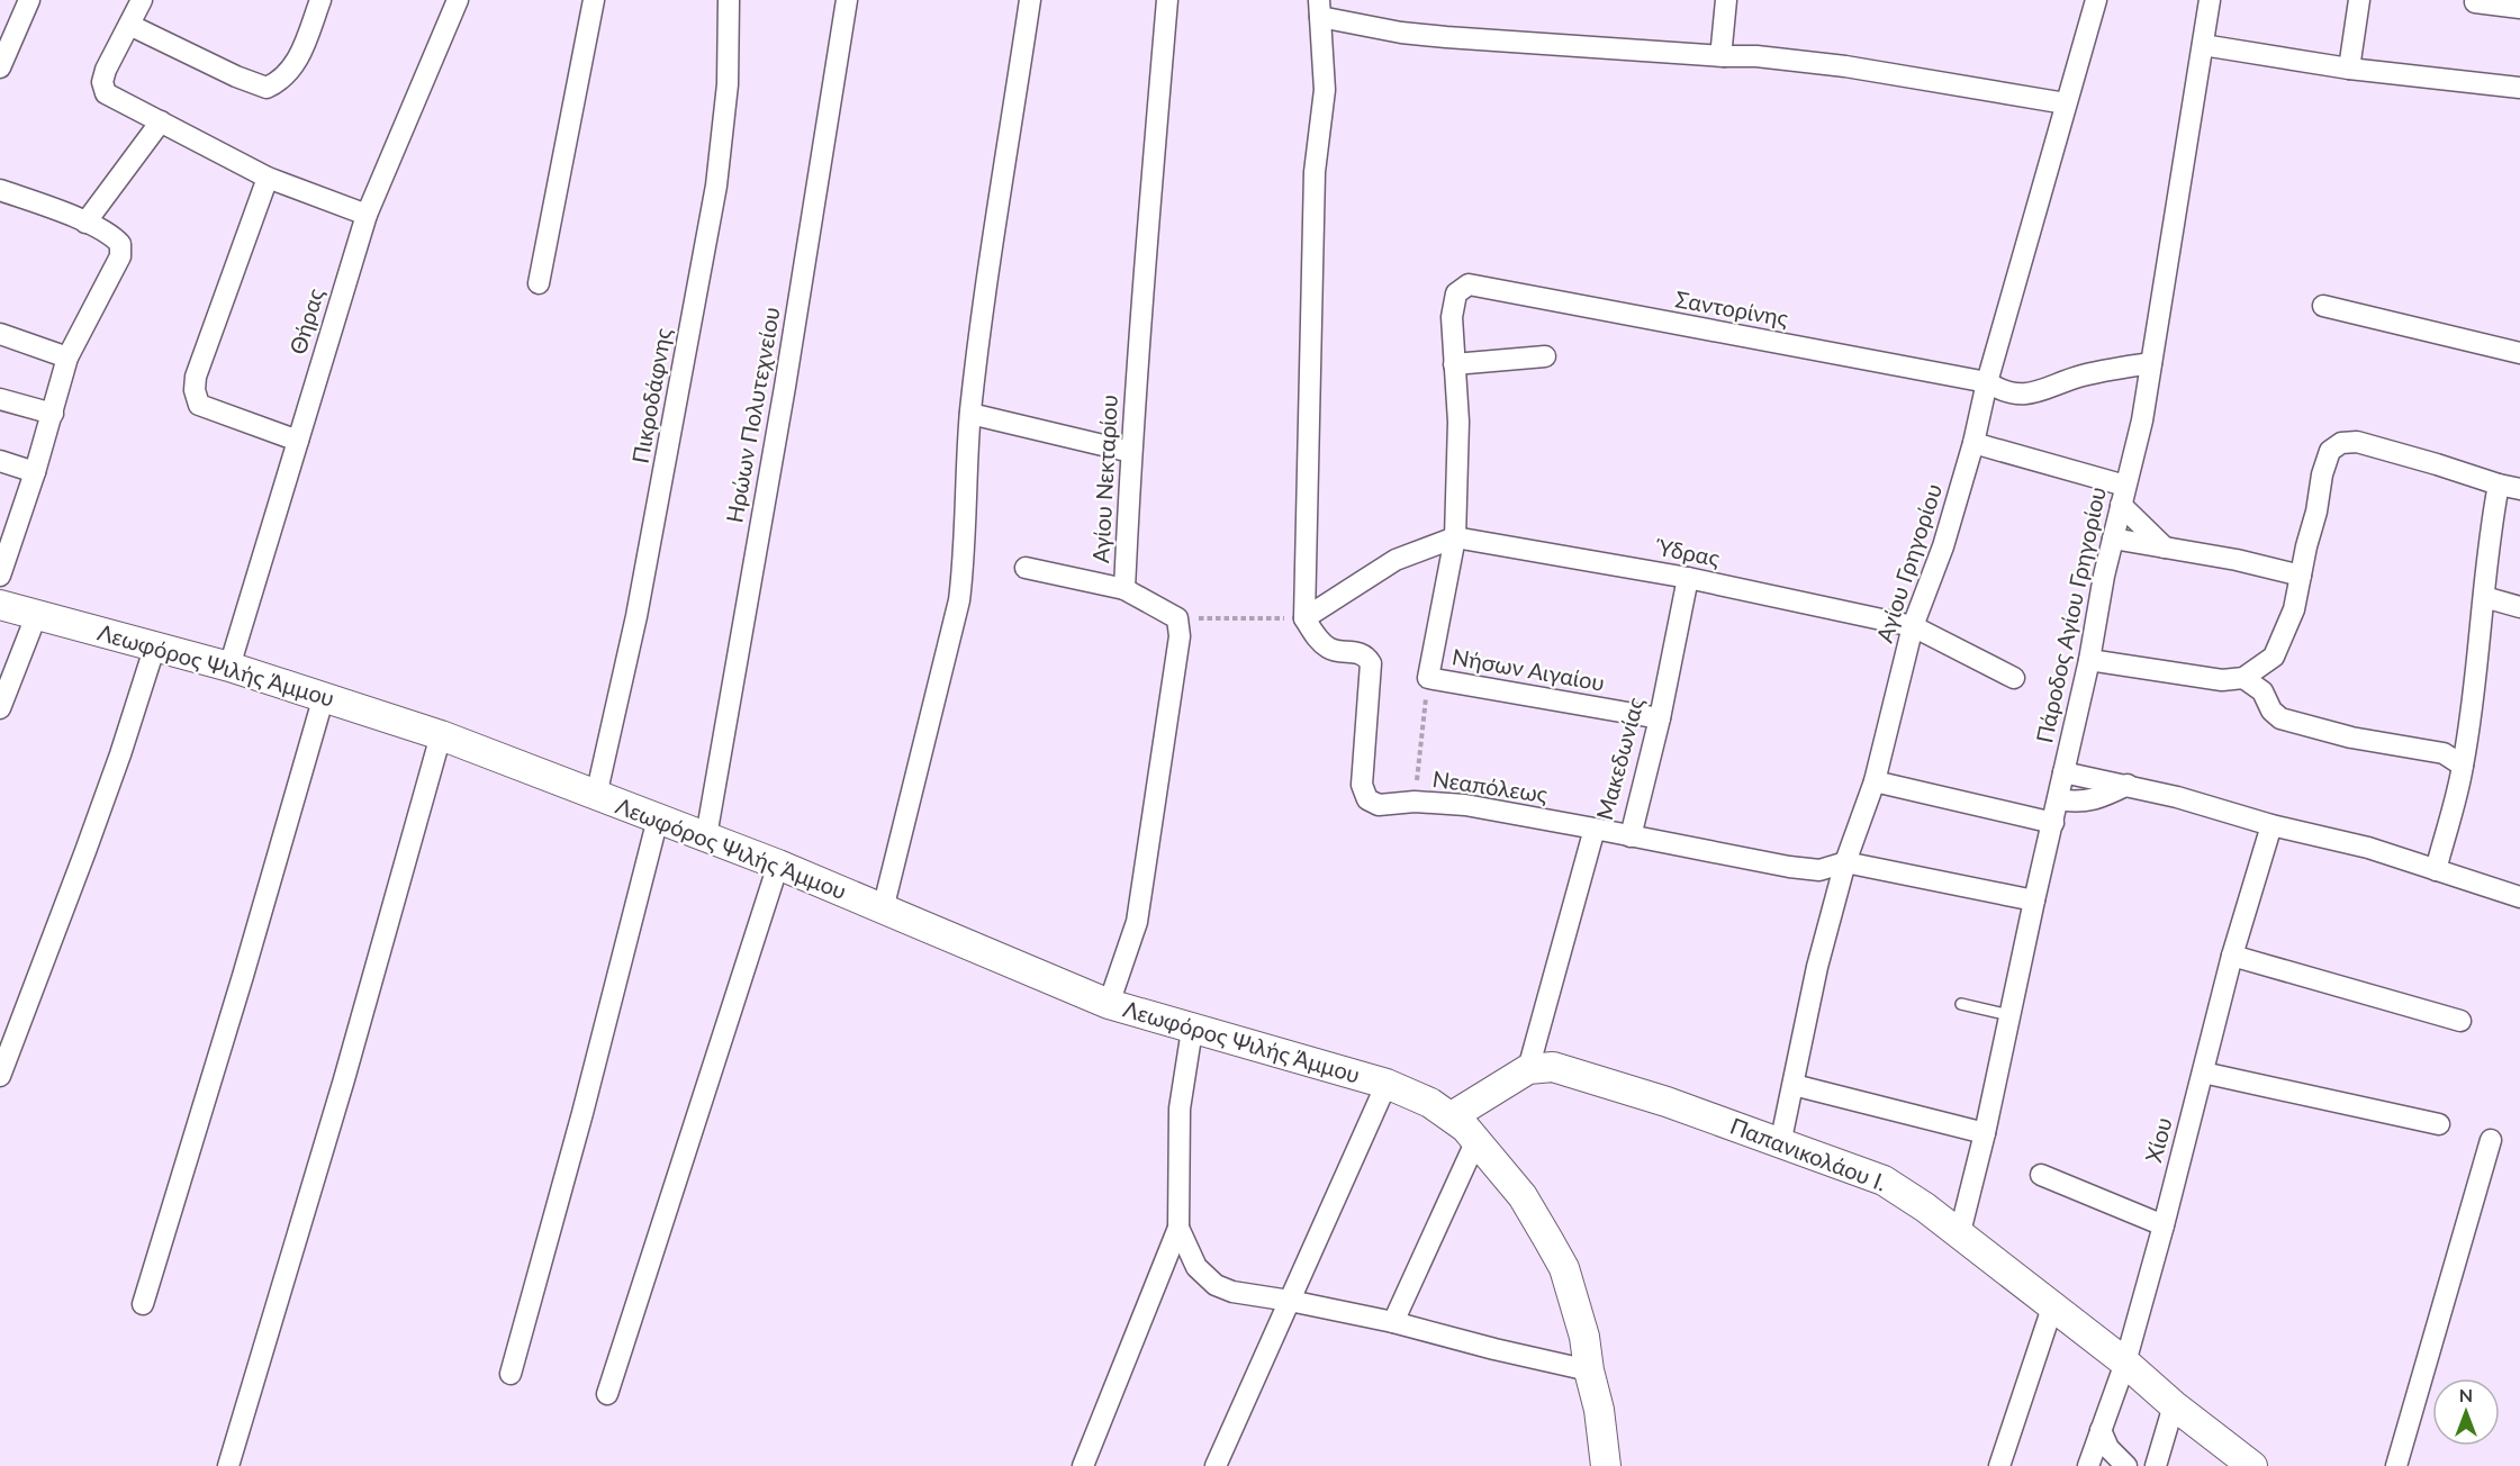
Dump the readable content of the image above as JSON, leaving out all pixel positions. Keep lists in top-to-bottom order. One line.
{"streets":{"street":["Σαντορίνης","Θήρας","Πικροδάφνης","Ηρώων Πολυτεχνείου","Αγίου Νεκταρίου","Ύδρας","Αγίου Γρηγορίου","Πάροδος Αγίου Γρηγορίου","Λεωφόρος Ψιλής Άμμου","Νήσων Αιγαίου","Μακεδωνίας","Νεαπόλεως","Χίου","Παπανικολάου Ι."]},"crossings":[["Σαντορίνης","Αγίου Γρηγορίου"],["Σαντορίνης","Πάροδος Αγίου Γρηγορίου"],["Θήρας","Λεωφόρος Ψιλής Άμμου"],["Πικροδάφνης","Λεωφόρος Ψιλής Άμμου"],["Ηρώων Πολυτεχνείου","Λεωφόρος Ψιλής Άμμου"],["Ύδρας","Αγίου Γρηγορίου"],["Ύδρας","Μακεδωνίας"],["Αγίου Γρηγορίου","Παπανικολάου Ι."],["Πάροδος Αγίου Γρηγορίου","Παπανικολάου Ι."],["Νήσων Αιγαίου","Μακεδωνίας"],["Μακεδωνίας","Νεαπόλεως"],["Μακεδωνίας","Παπανικολάου Ι."],["Χίου","Παπανικολάου Ι."]],"north":"top"}
